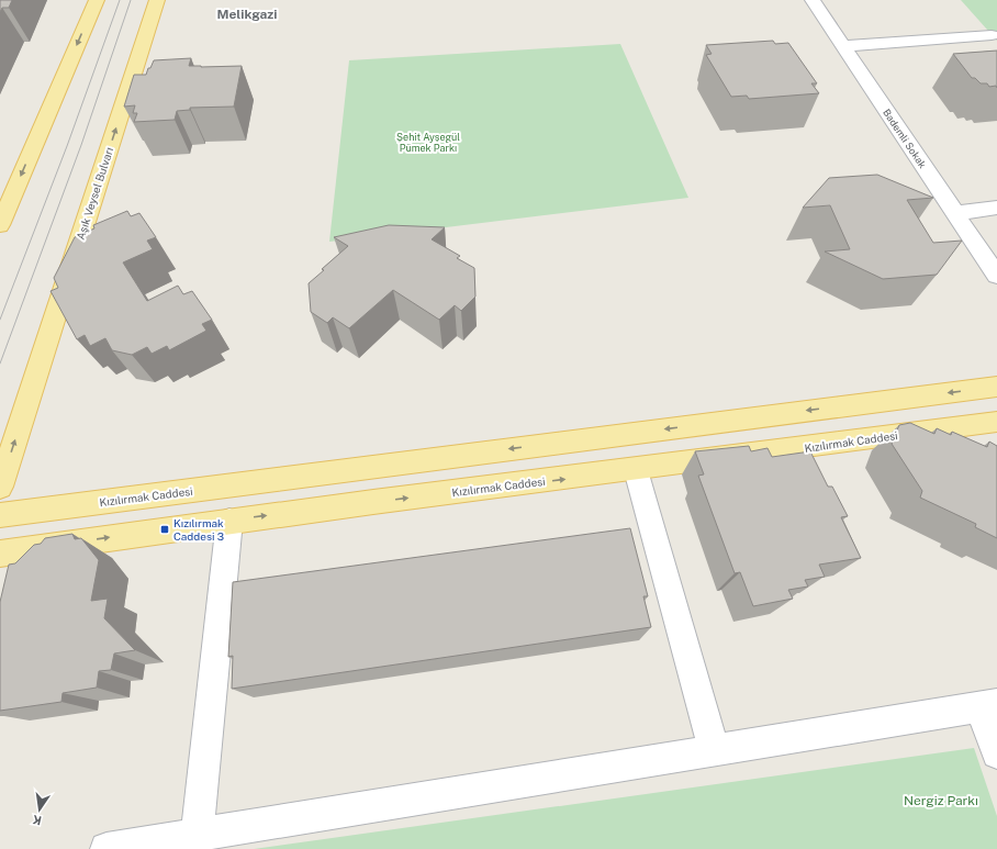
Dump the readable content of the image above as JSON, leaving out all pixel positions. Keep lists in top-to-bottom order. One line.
{"streets":{"main road":["Aşık Veysel Bulvarı","Kızılırmak Caddesi"],"street":["Bademli Sokak"]},"districts":["Melikgazi"],"parks":["Şehit Ayşegül Pümek Parkı","Nergiz Parkı"],"places":{"transit":["Kızılırmak Caddesi 3"]},"north":"bottom"}
